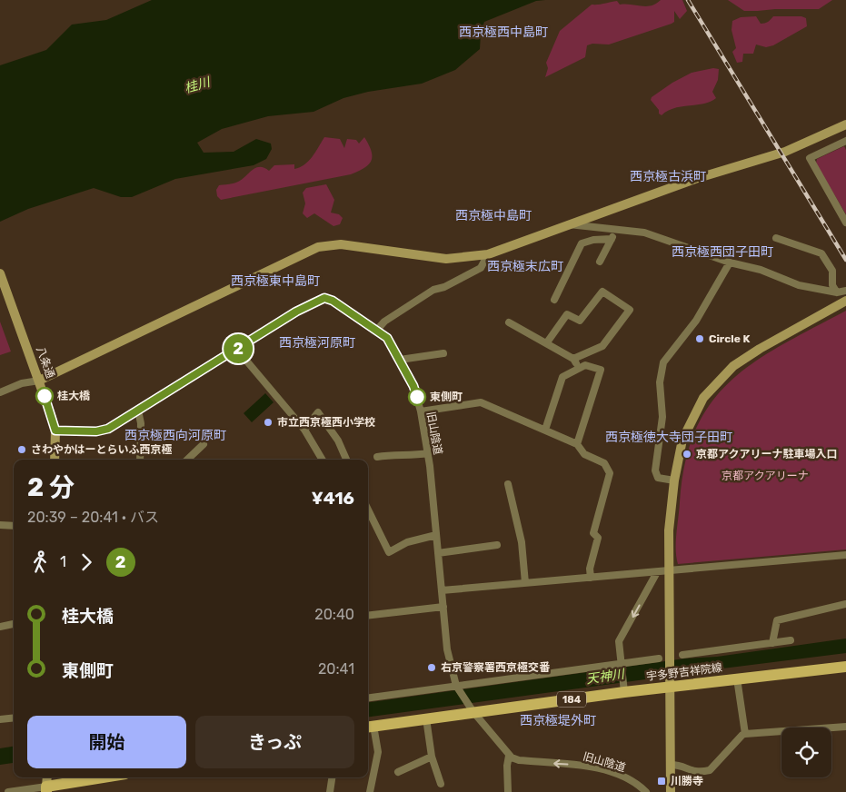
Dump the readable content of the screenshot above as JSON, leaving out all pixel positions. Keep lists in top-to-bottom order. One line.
{"streets":{"main road":["宇多野吉祥院線","184"],"street":["八条通","旧山陰道"]},"crossings":[["八条通","旧山陰道"],["旧山陰道","宇多野吉祥院線"]],"districts":["西京極西中島町","西京極古浜町","西京極中島町","西京極西団子田町","西京極末広町","西京極東中島町","西京極河原町","西京極西向河原町","西京極徳大寺団子田町","西京極堤外町"],"water":["桂川","天神川"],"parks":["京都アクアリーナ"],"places":{"other":["Circle K","桂大橋","東側町","市立西京極西小学校","さわやかはーとらいふ西京極","京都アクアリーナ駐車場入口","右京警察署西京極交番"],"transit":["川勝寺"]},"lines":["bus line 2"],"page":{"on_map":"2","heading":["2 分","20:39 – 20:41 · バス","¥416"],"legs":["1","2"],"list":[{"name":"桂大橋","value":"20:40"},{"name":"東側町","value":"20:41"}],"buttons":["開始","きっぷ"]}}
